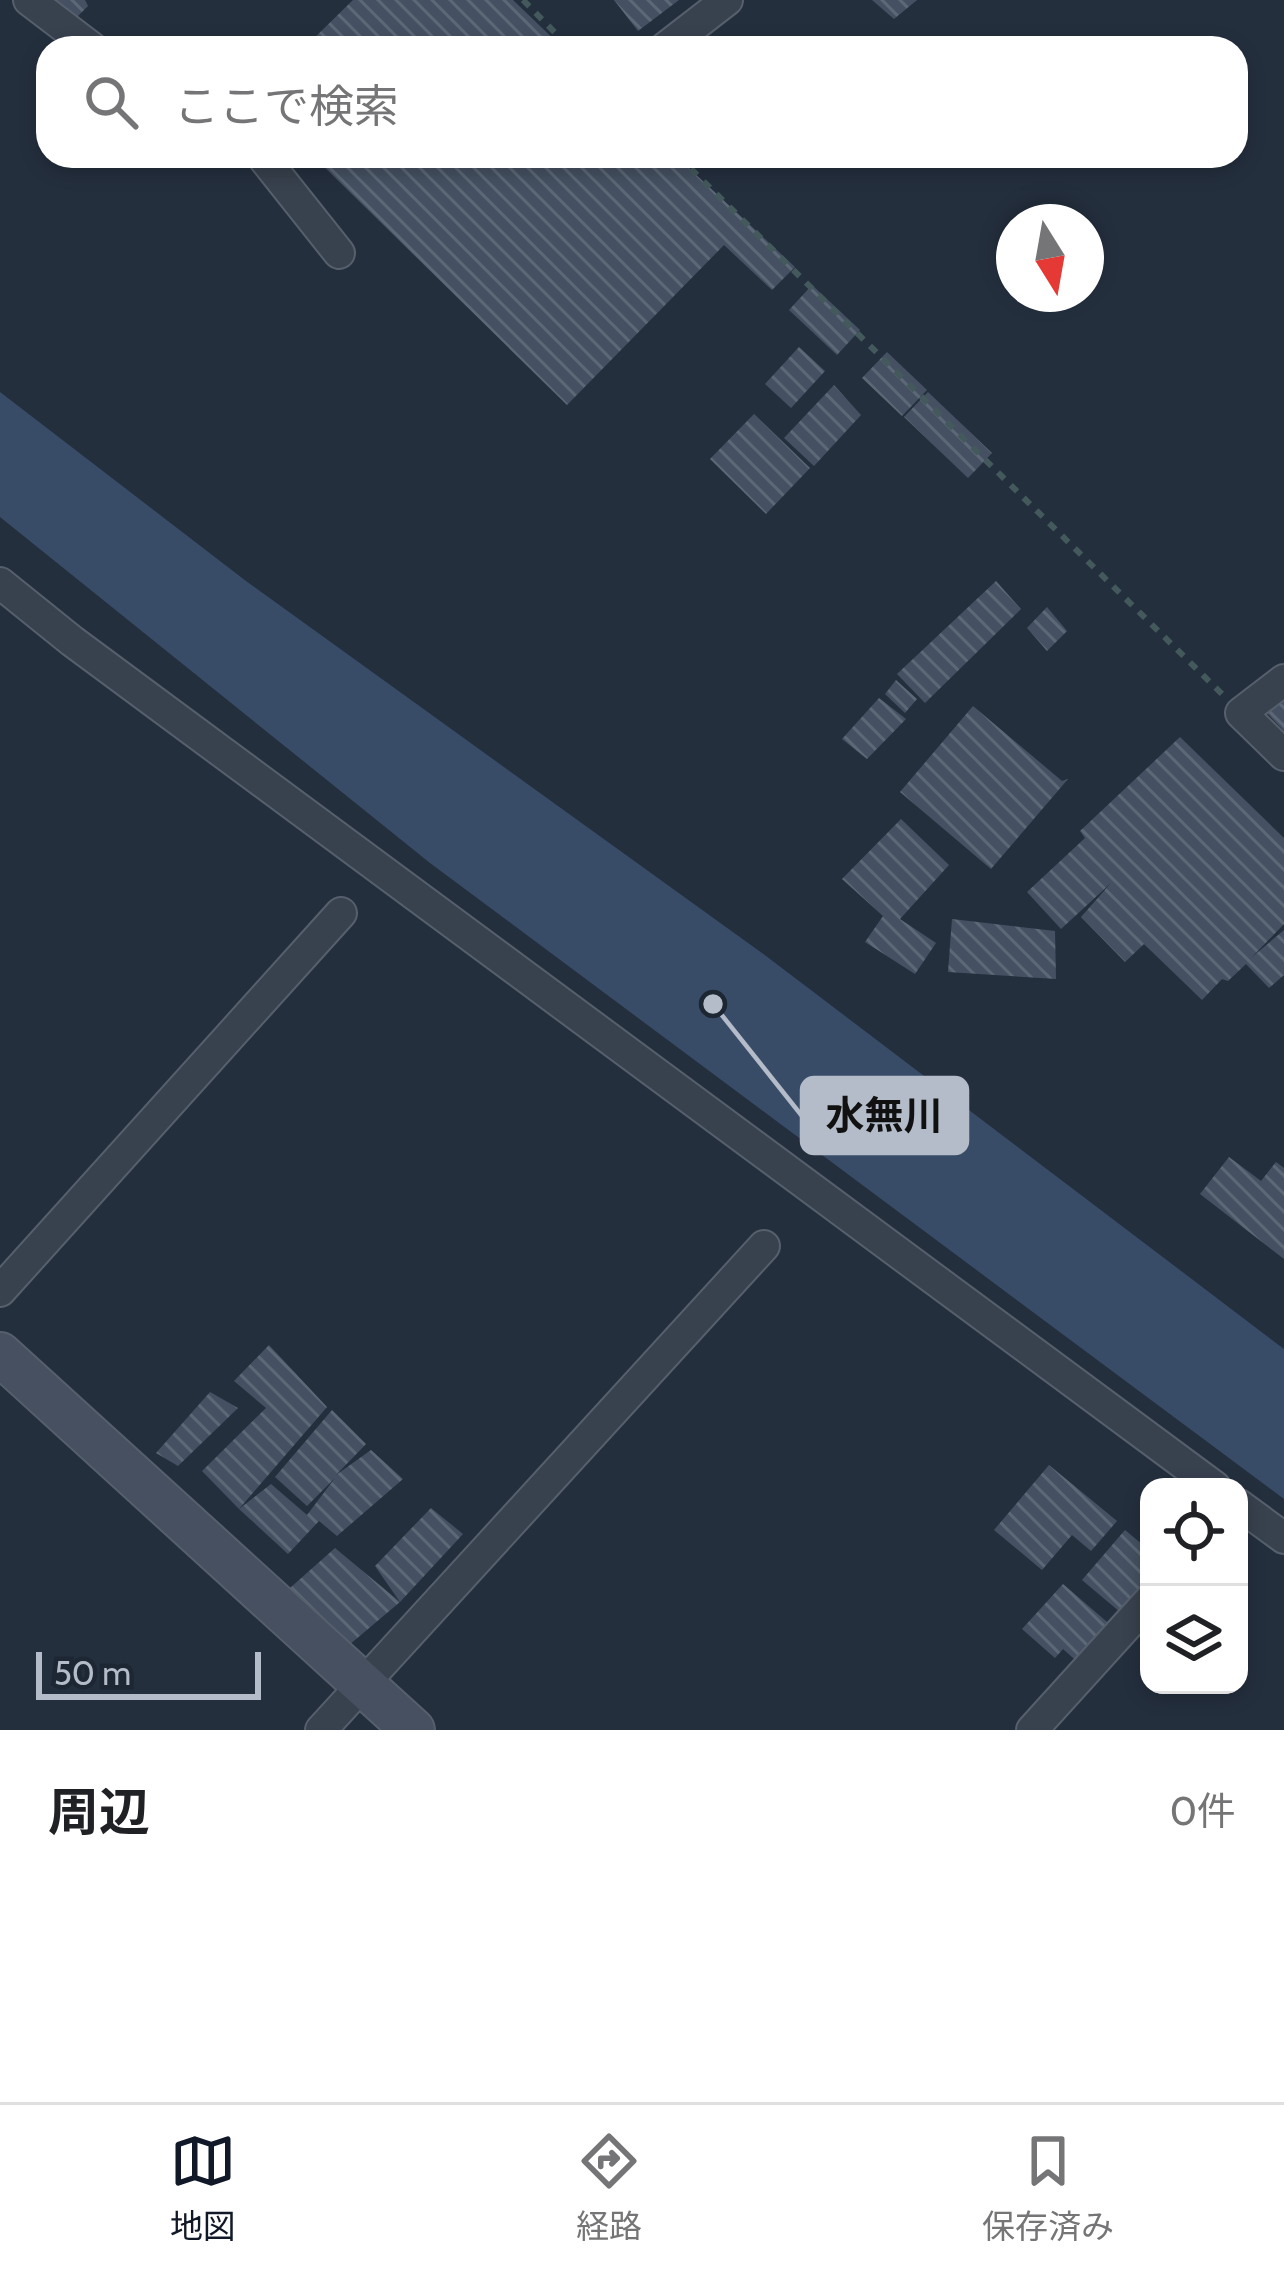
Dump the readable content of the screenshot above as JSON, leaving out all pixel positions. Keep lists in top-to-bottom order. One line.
{"places":["水無川"],"scale_bar":"50 m","north":"bottom","page":{"search":"ここで検索","scale":"50 m","heading":["周辺","0件"],"nav":["地図","経路","保存済み"]}}
